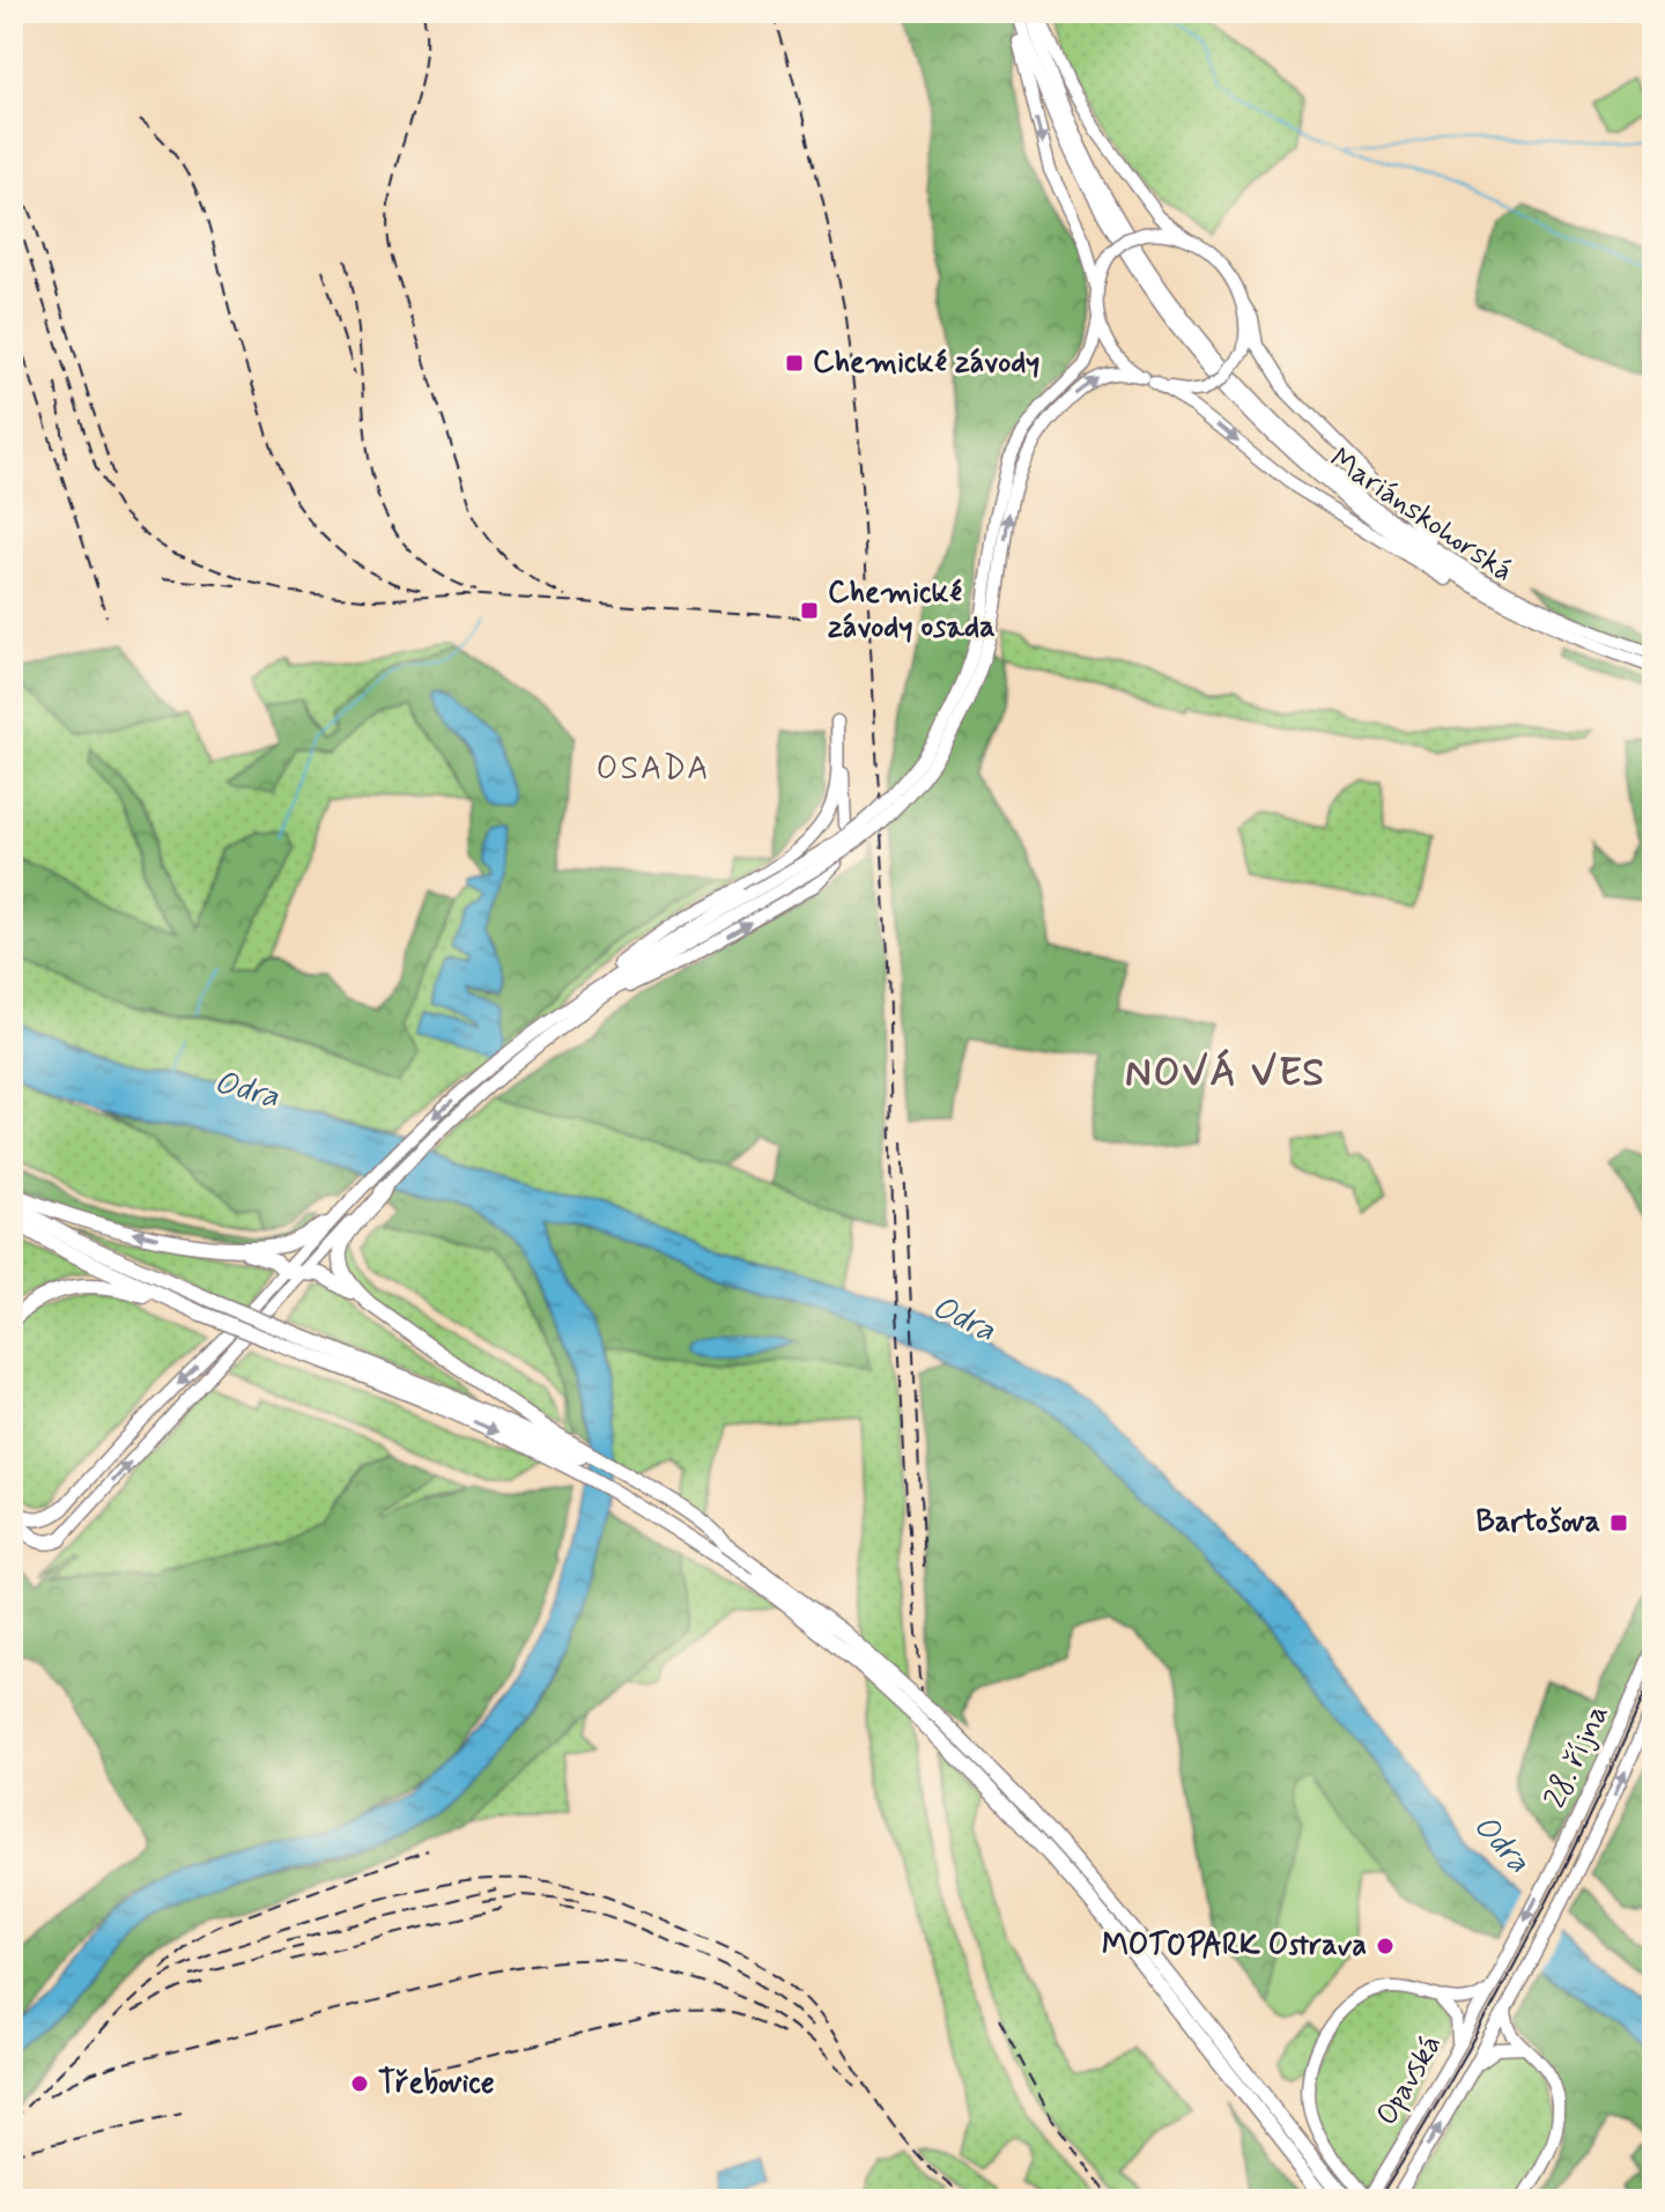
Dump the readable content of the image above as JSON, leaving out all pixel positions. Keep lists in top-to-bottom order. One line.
{"streets":{"main road":["Mariánskohorská","28. října","Opavská"]},"crossings":[["28. října","Opavská"]],"districts":["OSADA","NOVÁ VES"],"water":["Odra"],"places":{"transit":["Chemické závody","Chemické závody osada","Bartošova"],"other":["MOTOPARK Ostrava","Třebovice"]}}
